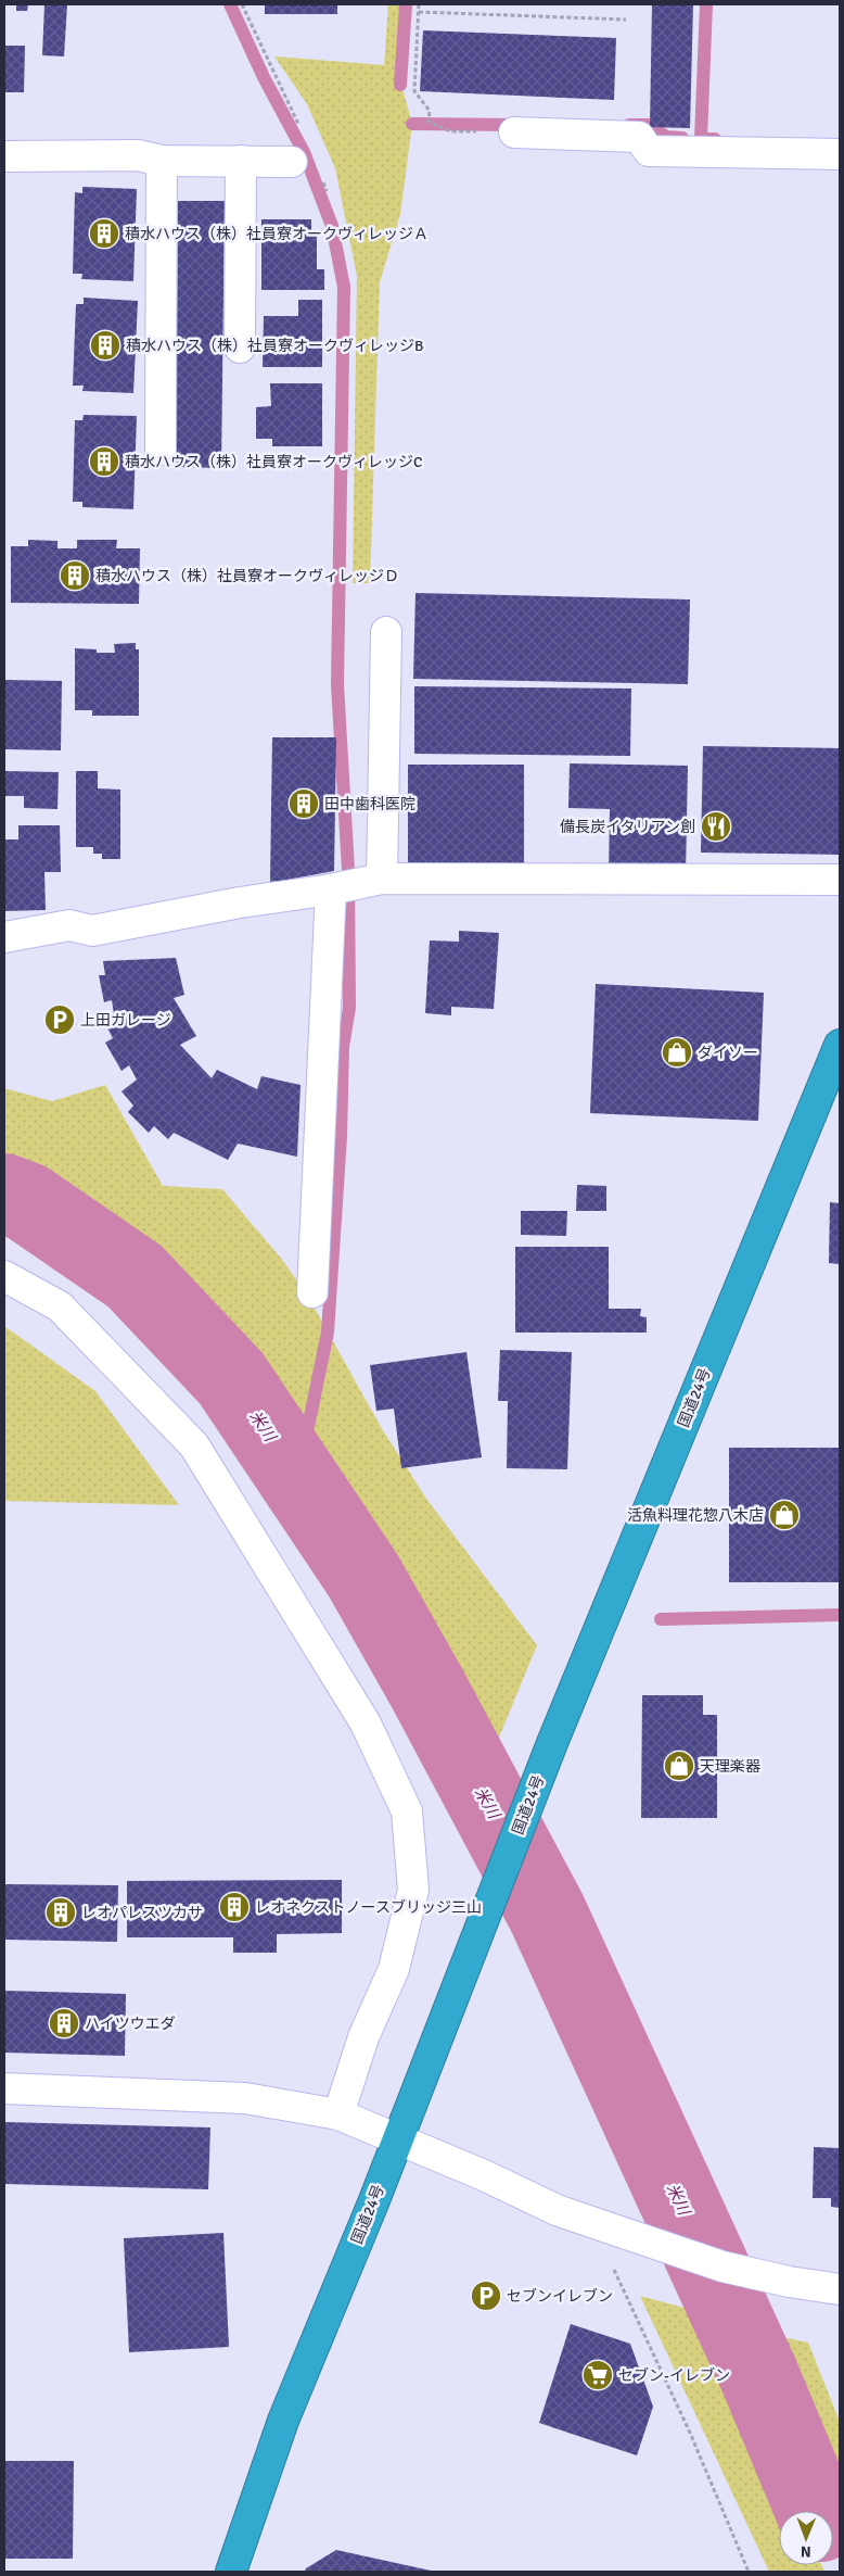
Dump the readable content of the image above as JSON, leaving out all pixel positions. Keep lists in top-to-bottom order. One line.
{"streets":{"highway":["国道24号"]},"water":["米川"],"places":{"building":["積水ハウス（株）社員寮オークヴィレッジＡ","積水ハウス（株）社員寮オークヴィレッジB","積水ハウス（株）社員寮オークヴィレッジC","積水ハウス（株）社員寮オークヴィレッジＤ","田中歯科医院","レオネクストノースブリッジ三山","レオパレスツカサ","ハイツウエダ"],"restaurant":["備長炭イタリアン創"],"parking":["上田ガレージ","セブンイレブン"],"shop":["ダイソー","活魚料理花惣八木店","天理楽器"],"supermarket":["セブン-イレブン"]},"north":"bottom"}
